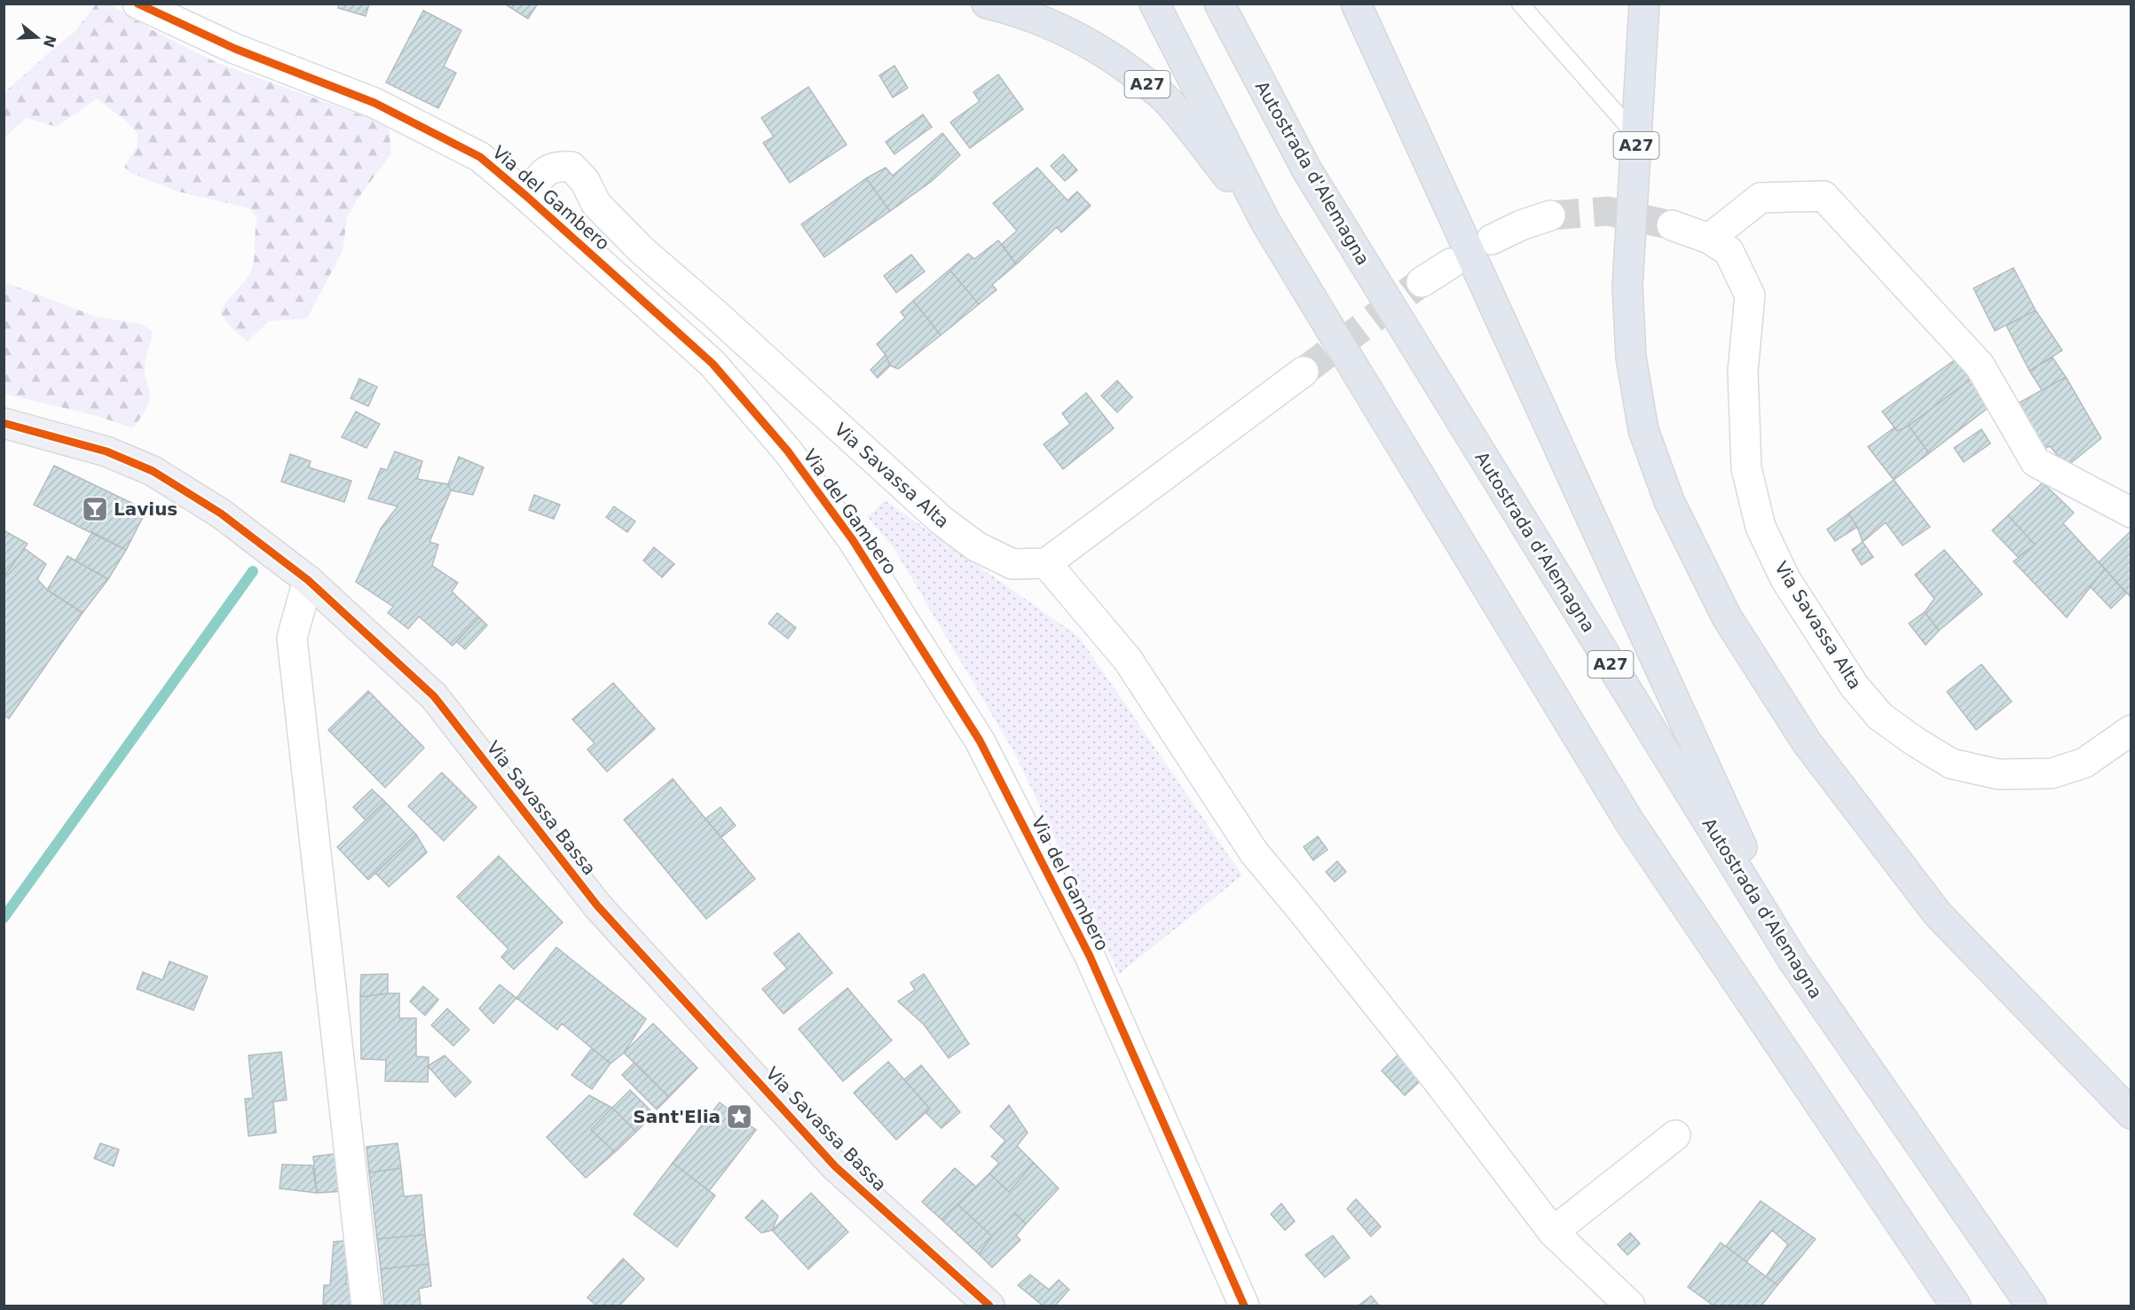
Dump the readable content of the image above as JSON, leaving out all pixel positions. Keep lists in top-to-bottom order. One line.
{"streets":{"highway":["A27","Autostrada d'Alemagna"],"main road":["Via Savassa Bassa"],"street":["Via del Gambero","Via Savassa Alta"]},"crossings":[["A27","Autostrada d'Alemagna"],["Via del Gambero","Via Savassa Alta"]],"places":{"bar":["Lavius"],"place":["Sant'Elia"]},"north":"right"}
